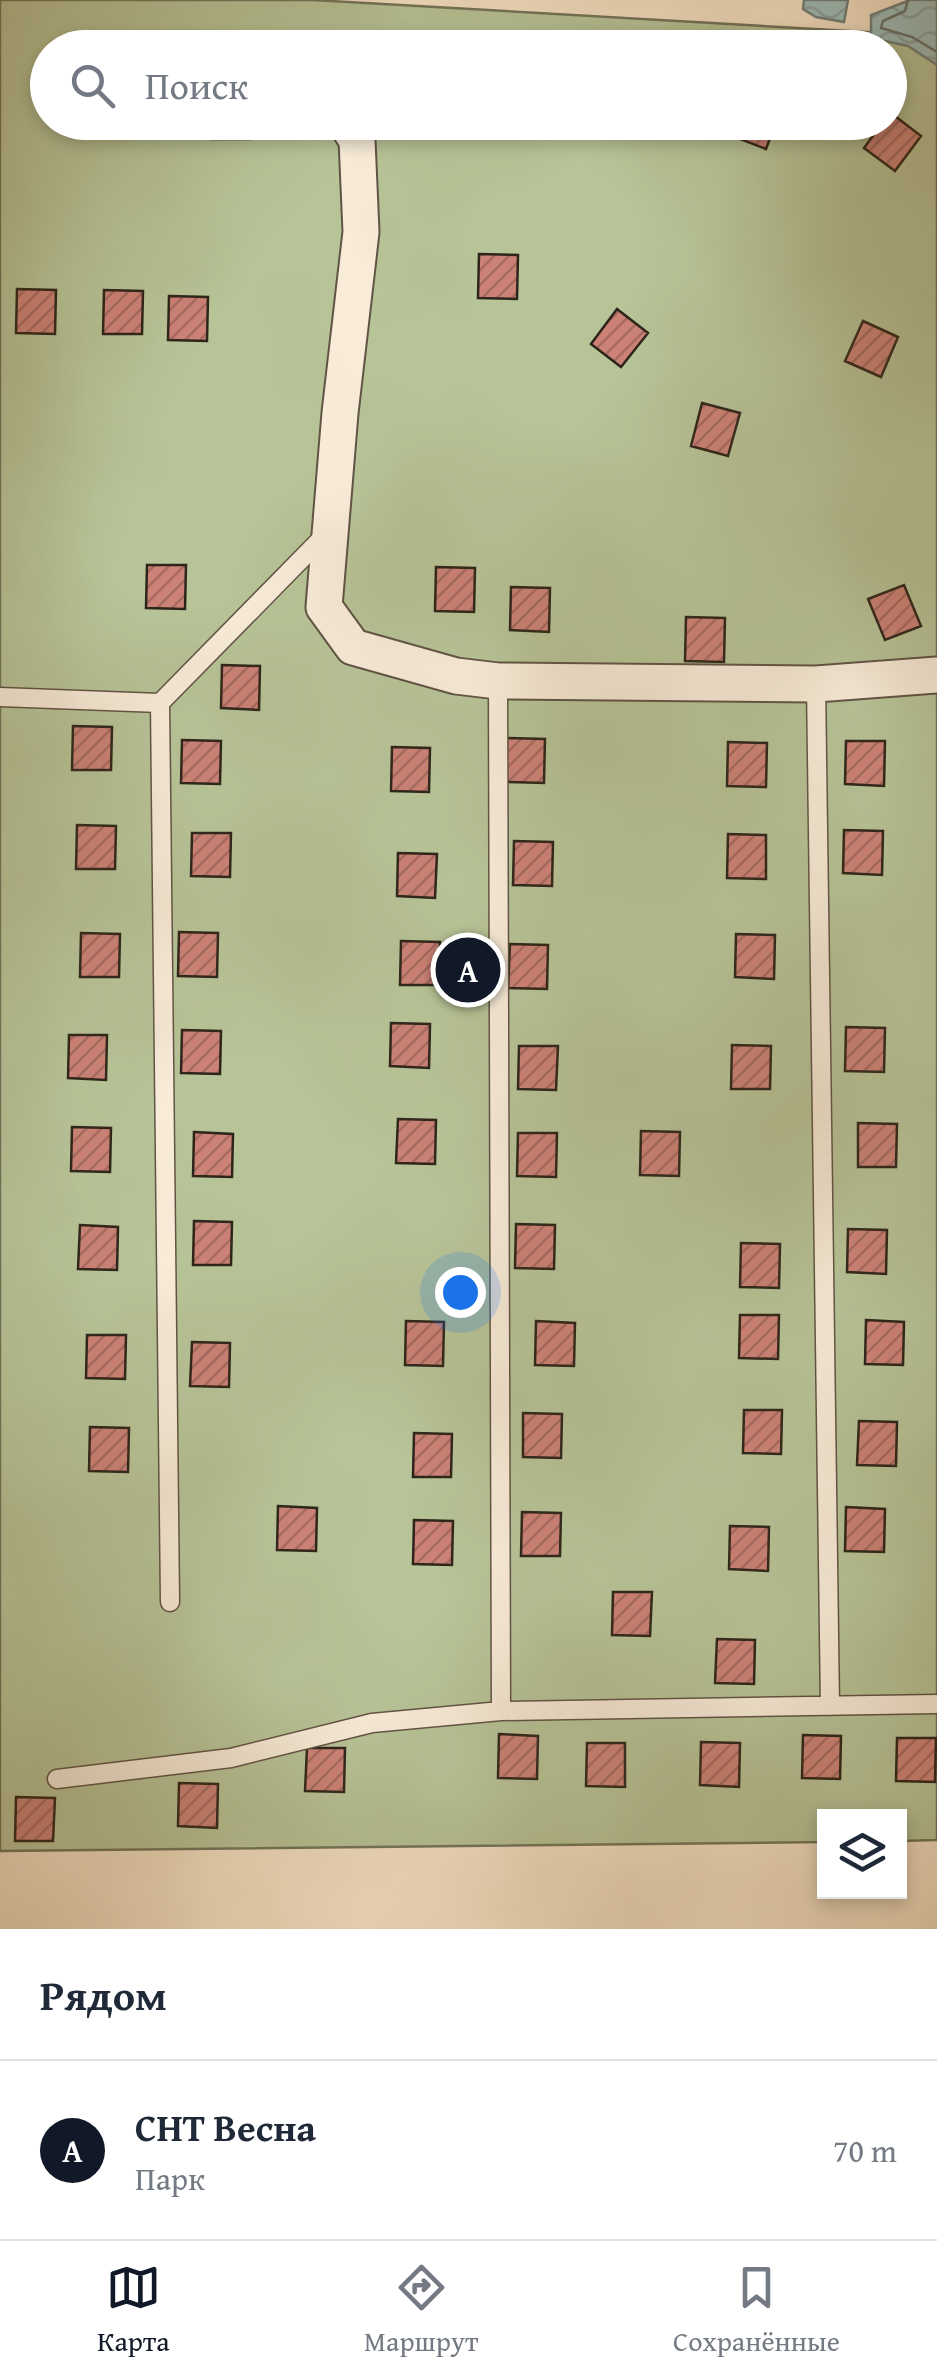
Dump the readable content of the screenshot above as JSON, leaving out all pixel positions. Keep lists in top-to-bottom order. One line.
{"page":{"search":"Поиск","pins":"A","heading":"Рядом","list":[{"mark":"A","name":"СНТ Весна","note":"Парк","value":"70 m"}],"nav":["Карта","Маршрут","Сохранённые"]}}
